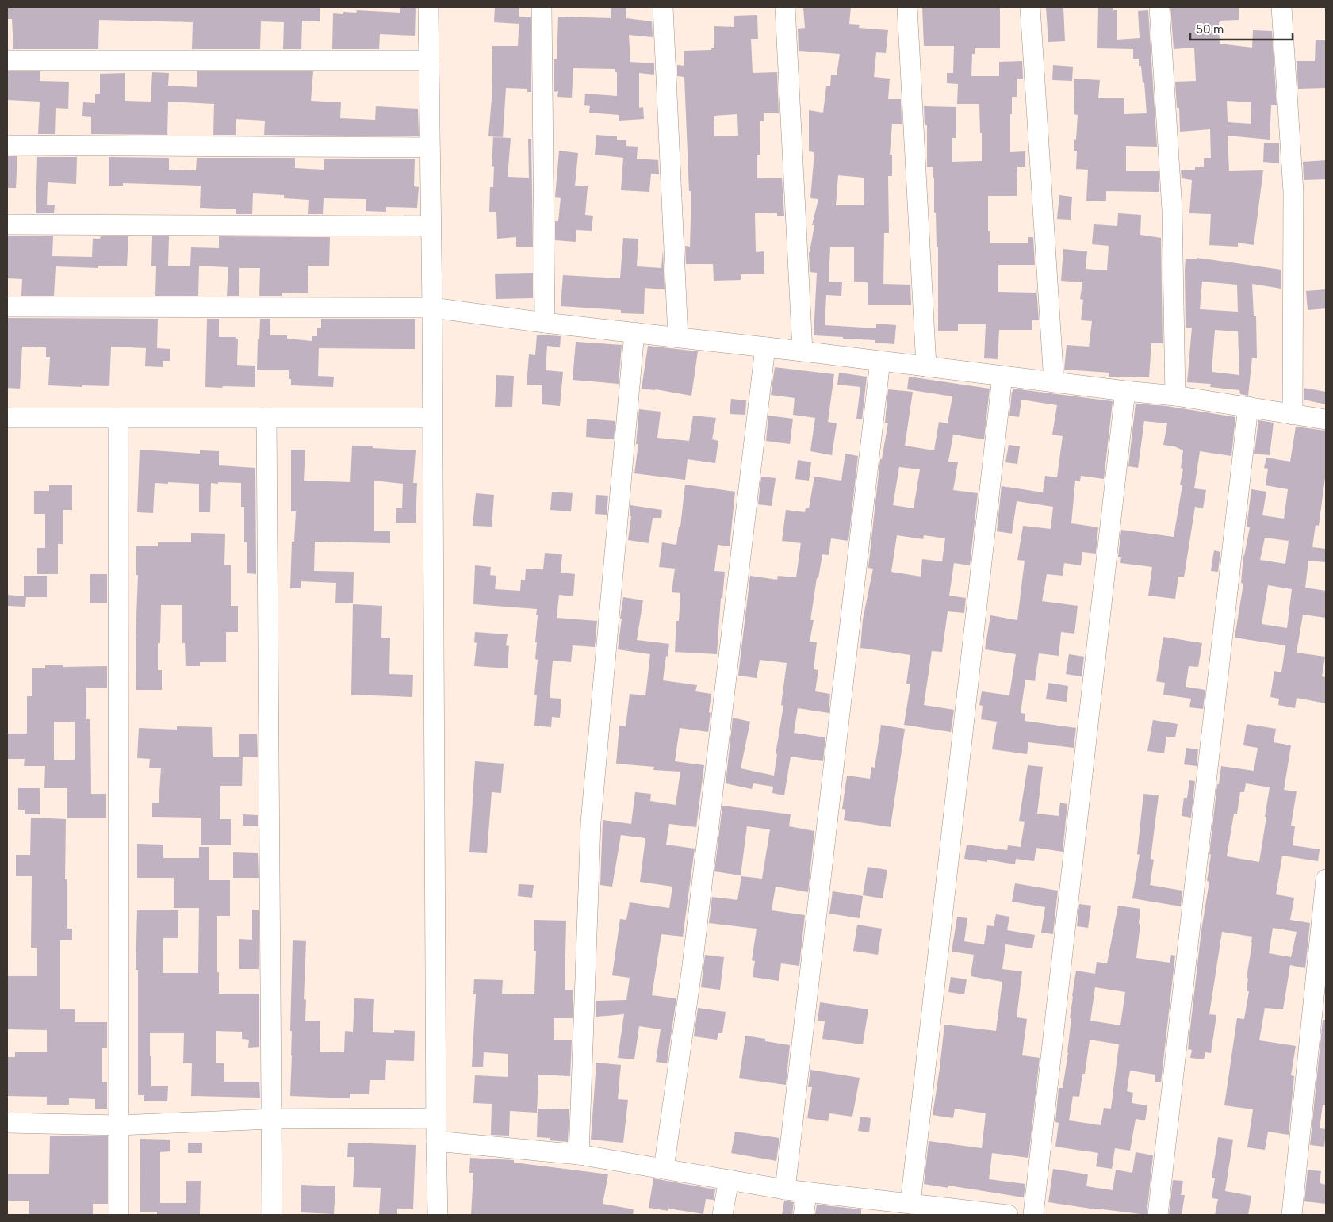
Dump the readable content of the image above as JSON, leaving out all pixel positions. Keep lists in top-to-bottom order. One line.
{"scale_bar":"50 m"}
